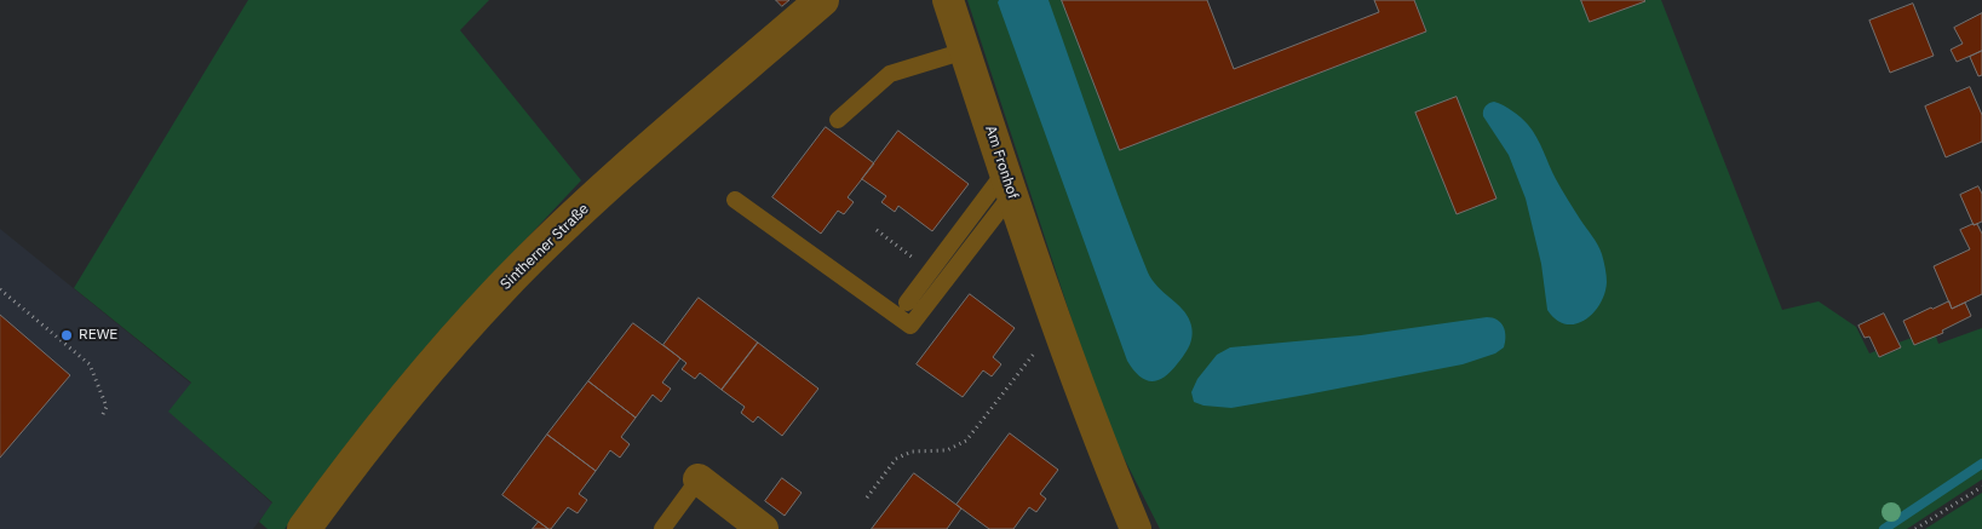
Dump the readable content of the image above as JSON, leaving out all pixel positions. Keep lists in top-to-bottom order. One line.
{"streets":{"street":["Am Fronhof","Sintherner Straße"]},"places":["REWE"]}
